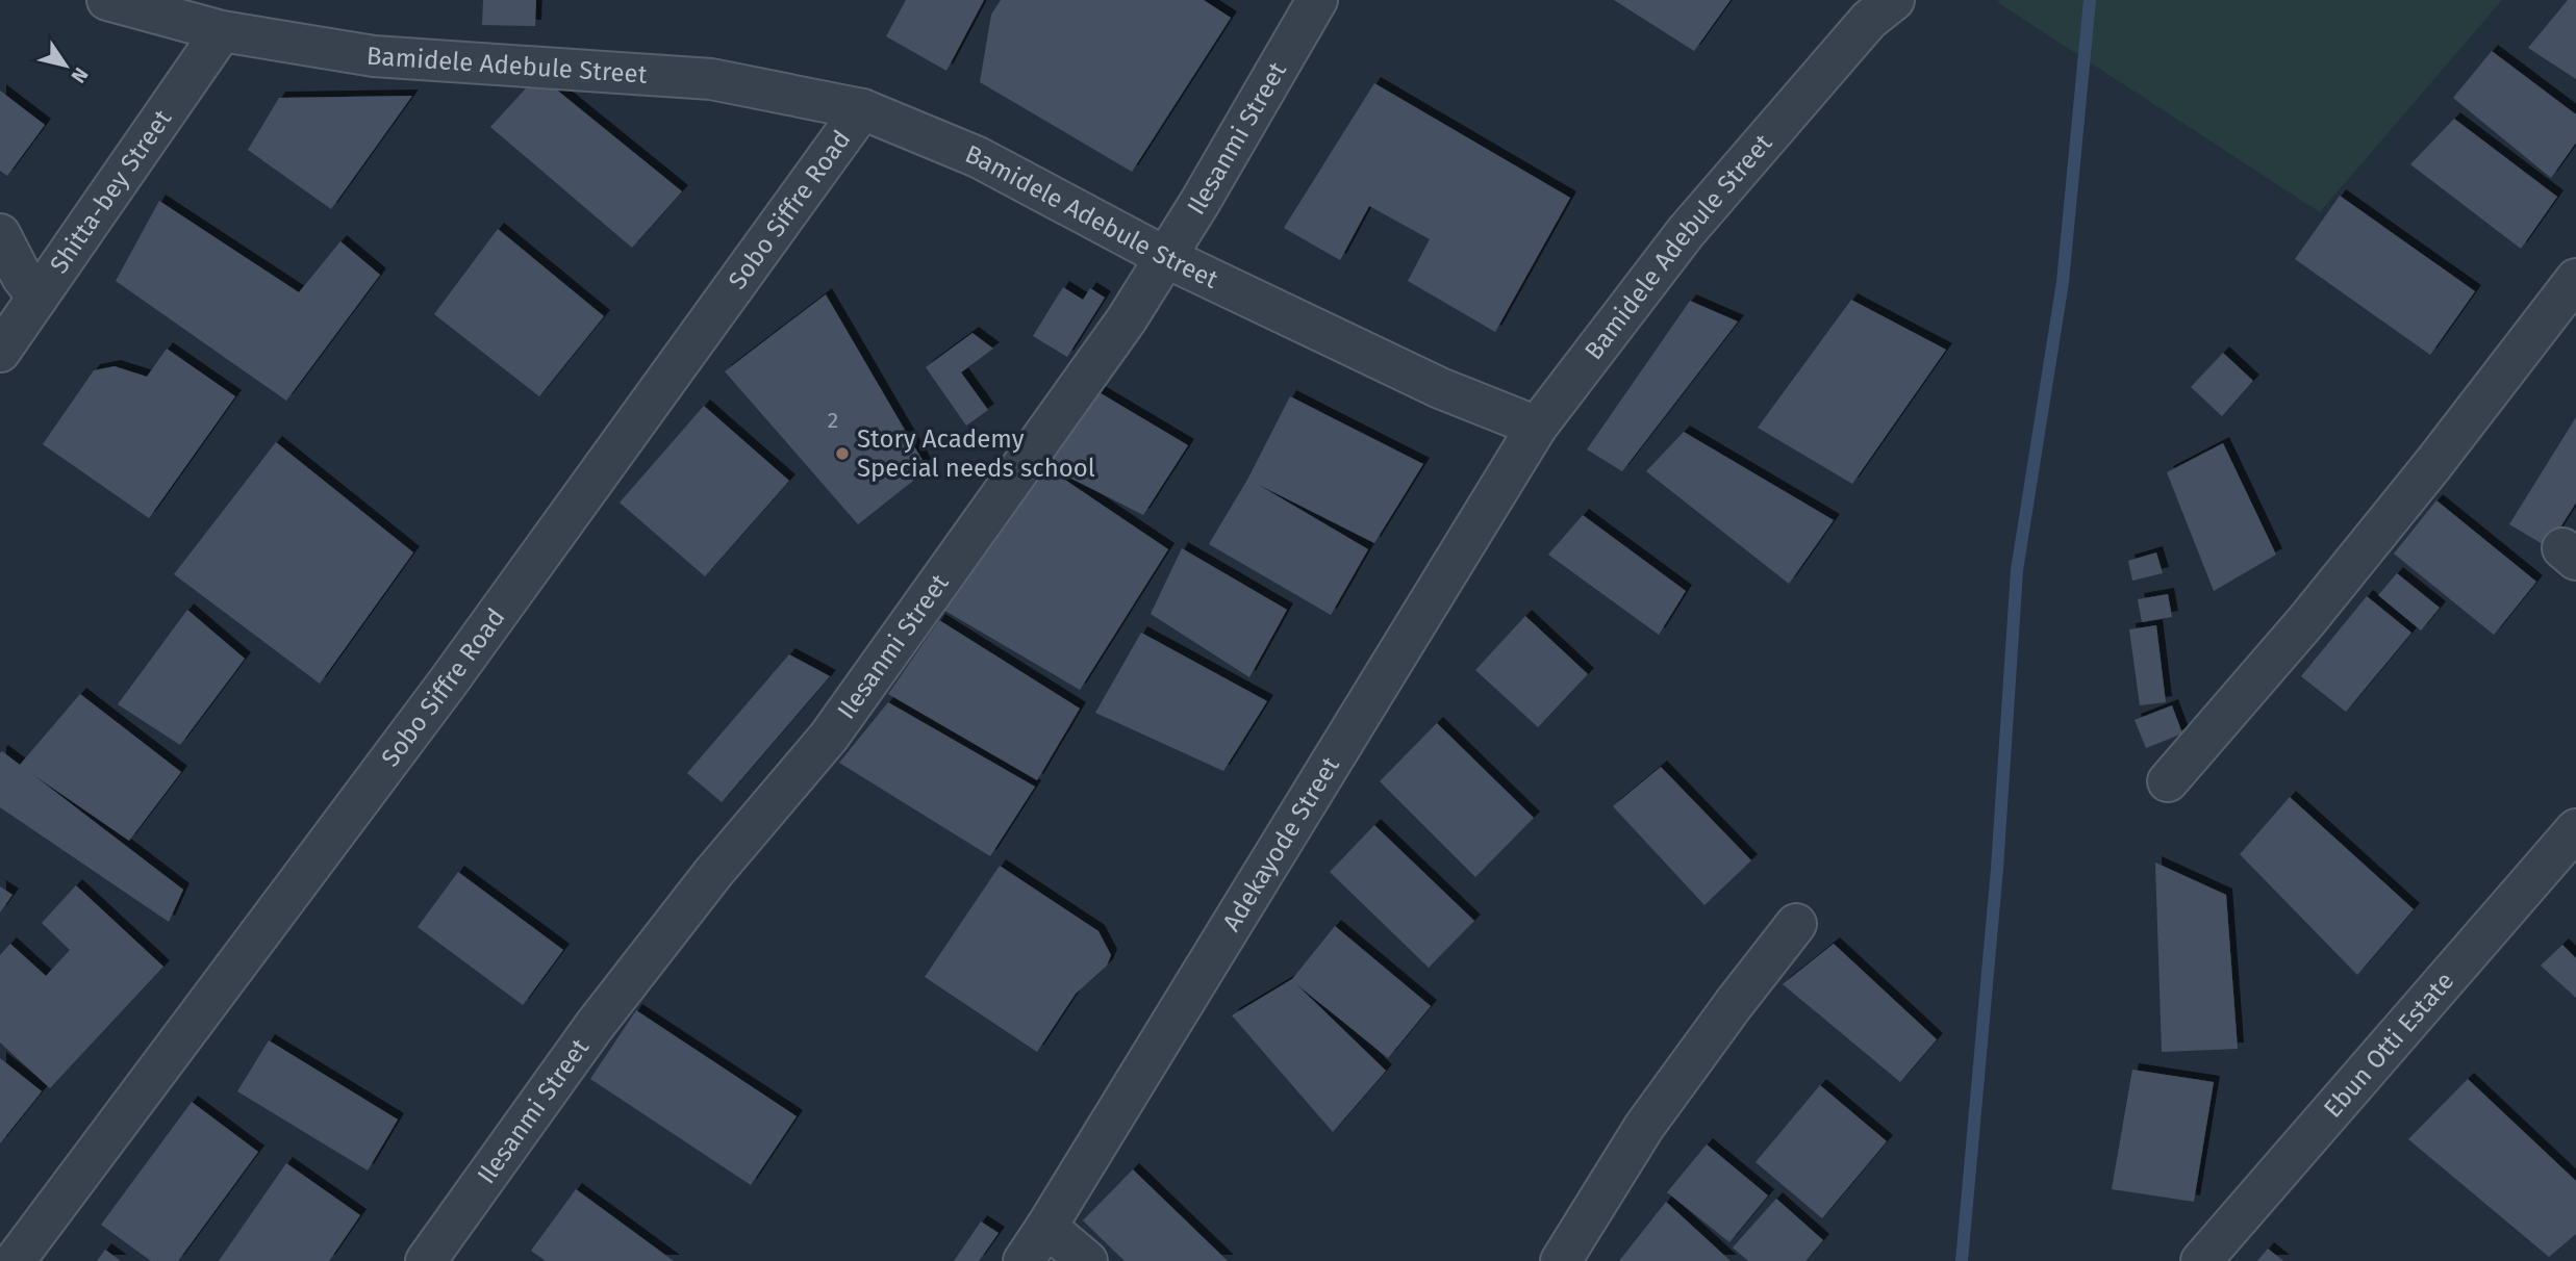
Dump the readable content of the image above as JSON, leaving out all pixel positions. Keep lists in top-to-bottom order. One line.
{"streets":{"street":["Bamidele Adebule Street","Ilesanmi Street","Shitta-bey Street","Sobo Siffre Road","Adekayode Street","Ebun Otti Estate"]},"crossings":[["Bamidele Adebule Street","Ilesanmi Street"],["Bamidele Adebule Street","Shitta-bey Street"],["Bamidele Adebule Street","Sobo Siffre Road"],["Bamidele Adebule Street","Adekayode Street"]],"places":["Story Academy Special needs school"],"house_numbers":["2"],"north":"bottom right"}
